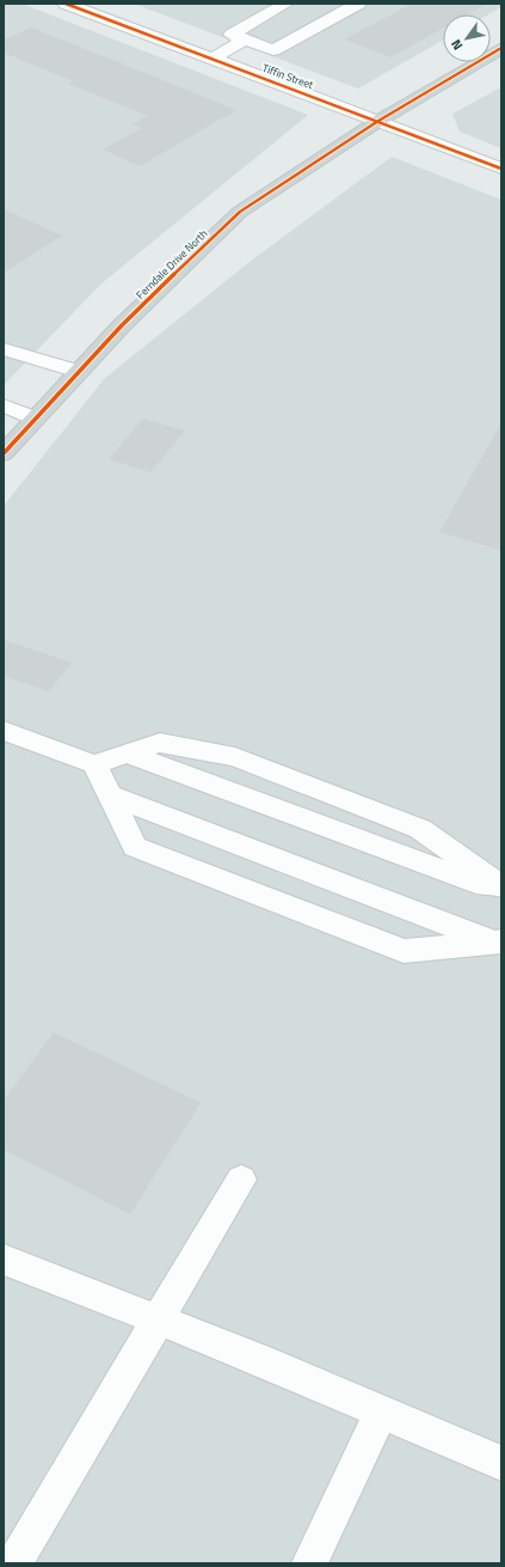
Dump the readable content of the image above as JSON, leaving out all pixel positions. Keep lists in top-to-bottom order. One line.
{"streets":{"main road":["Ferndale Drive North"],"street":["Tiffin Street"]},"crossings":[["Tiffin Street","Ferndale Drive North"]],"north":"bottom left"}
